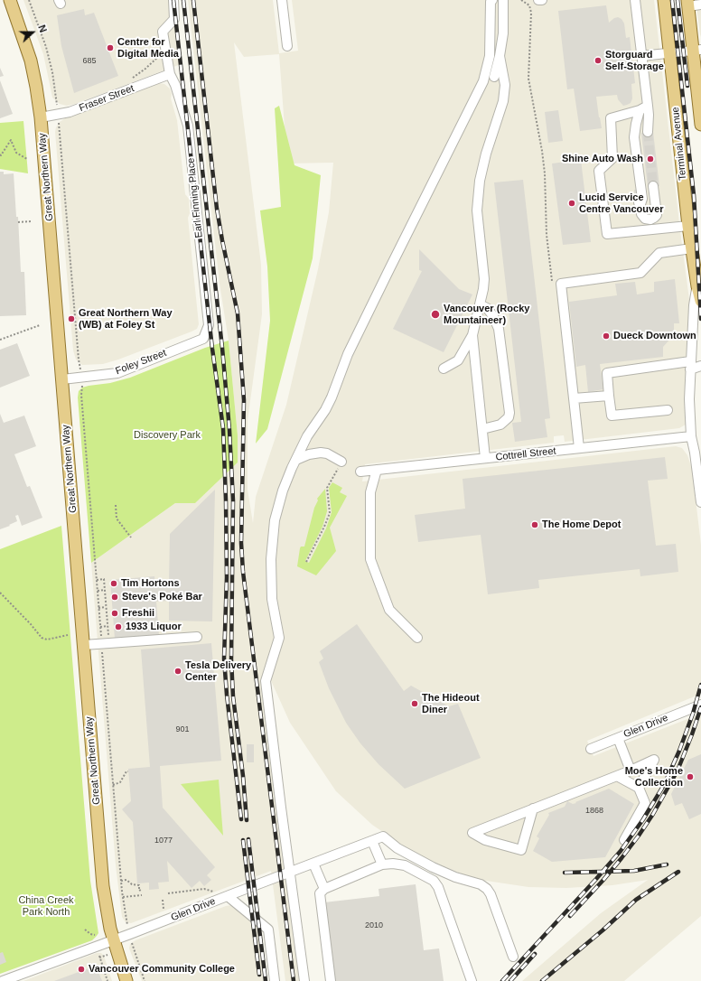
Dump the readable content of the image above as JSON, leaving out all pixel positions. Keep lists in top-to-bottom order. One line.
{"streets":{"main road":["Terminal Avenue","Great Northern Way"],"street":["Fraser Street","Earl Finning Place","Foley Street","Cottrell Street","Glen Drive"]},"crossings":[["Fraser Street","Great Northern Way"],["Fraser Street","Earl Finning Place"],["Terminal Avenue","Cottrell Street"],["Great Northern Way","Foley Street"],["Great Northern Way","Glen Drive"],["Earl Finning Place","Foley Street"]],"parks":["Discovery Park","China Creek Park North"],"places":["Centre for Digital Media","Storguard Self-Storage","Shine Auto Wash","Lucid Service Centre Vancouver","Vancouver (Rocky Mountaineer)","Great Northern Way (WB) at Foley St","Dueck Downtown","The Home Depot","Tim Hortons","Steve's Poké Bar","Freshii","1933 Liquor","Tesla Delivery Center","The Hideout Diner","Moe's Home Collection","Vancouver Community College"],"house_numbers":["685","901","1868","1077","2010"],"north":"right"}
